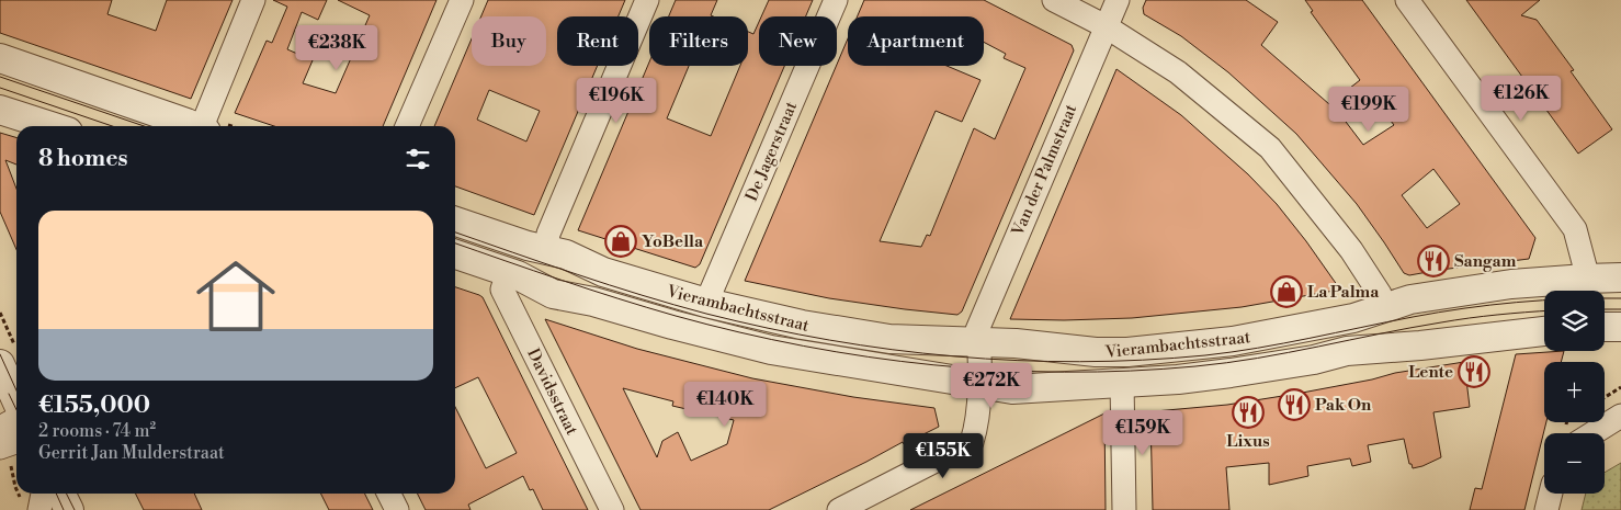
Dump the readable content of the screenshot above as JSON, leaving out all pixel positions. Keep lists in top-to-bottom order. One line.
{"streets":{"street":["De Jagerstraat","Van der Palmstraat","Vierambachtsstraat","Davidsstraat"]},"crossings":[["De Jagerstraat","Vierambachtsstraat"],["Van der Palmstraat","Vierambachtsstraat"],["Vierambachtsstraat","Davidsstraat"]],"places":{"shop":["YoBella","La Palma"],"restaurant":["Sangam","Lente","Pak On","Lixus"]},"page":{"chip":["Buy","Rent","Filters","New","Apartment"],"price":["€238K","€126K","€196K","€199K","€272K","€140K","€159K","€155K"],"heading":"8 homes","list":[{"name":"€155,000","note":"2 rooms · 74 m² · Gerrit Jan Mulderstraat"}],"map_buttons":["+","−"]}}
